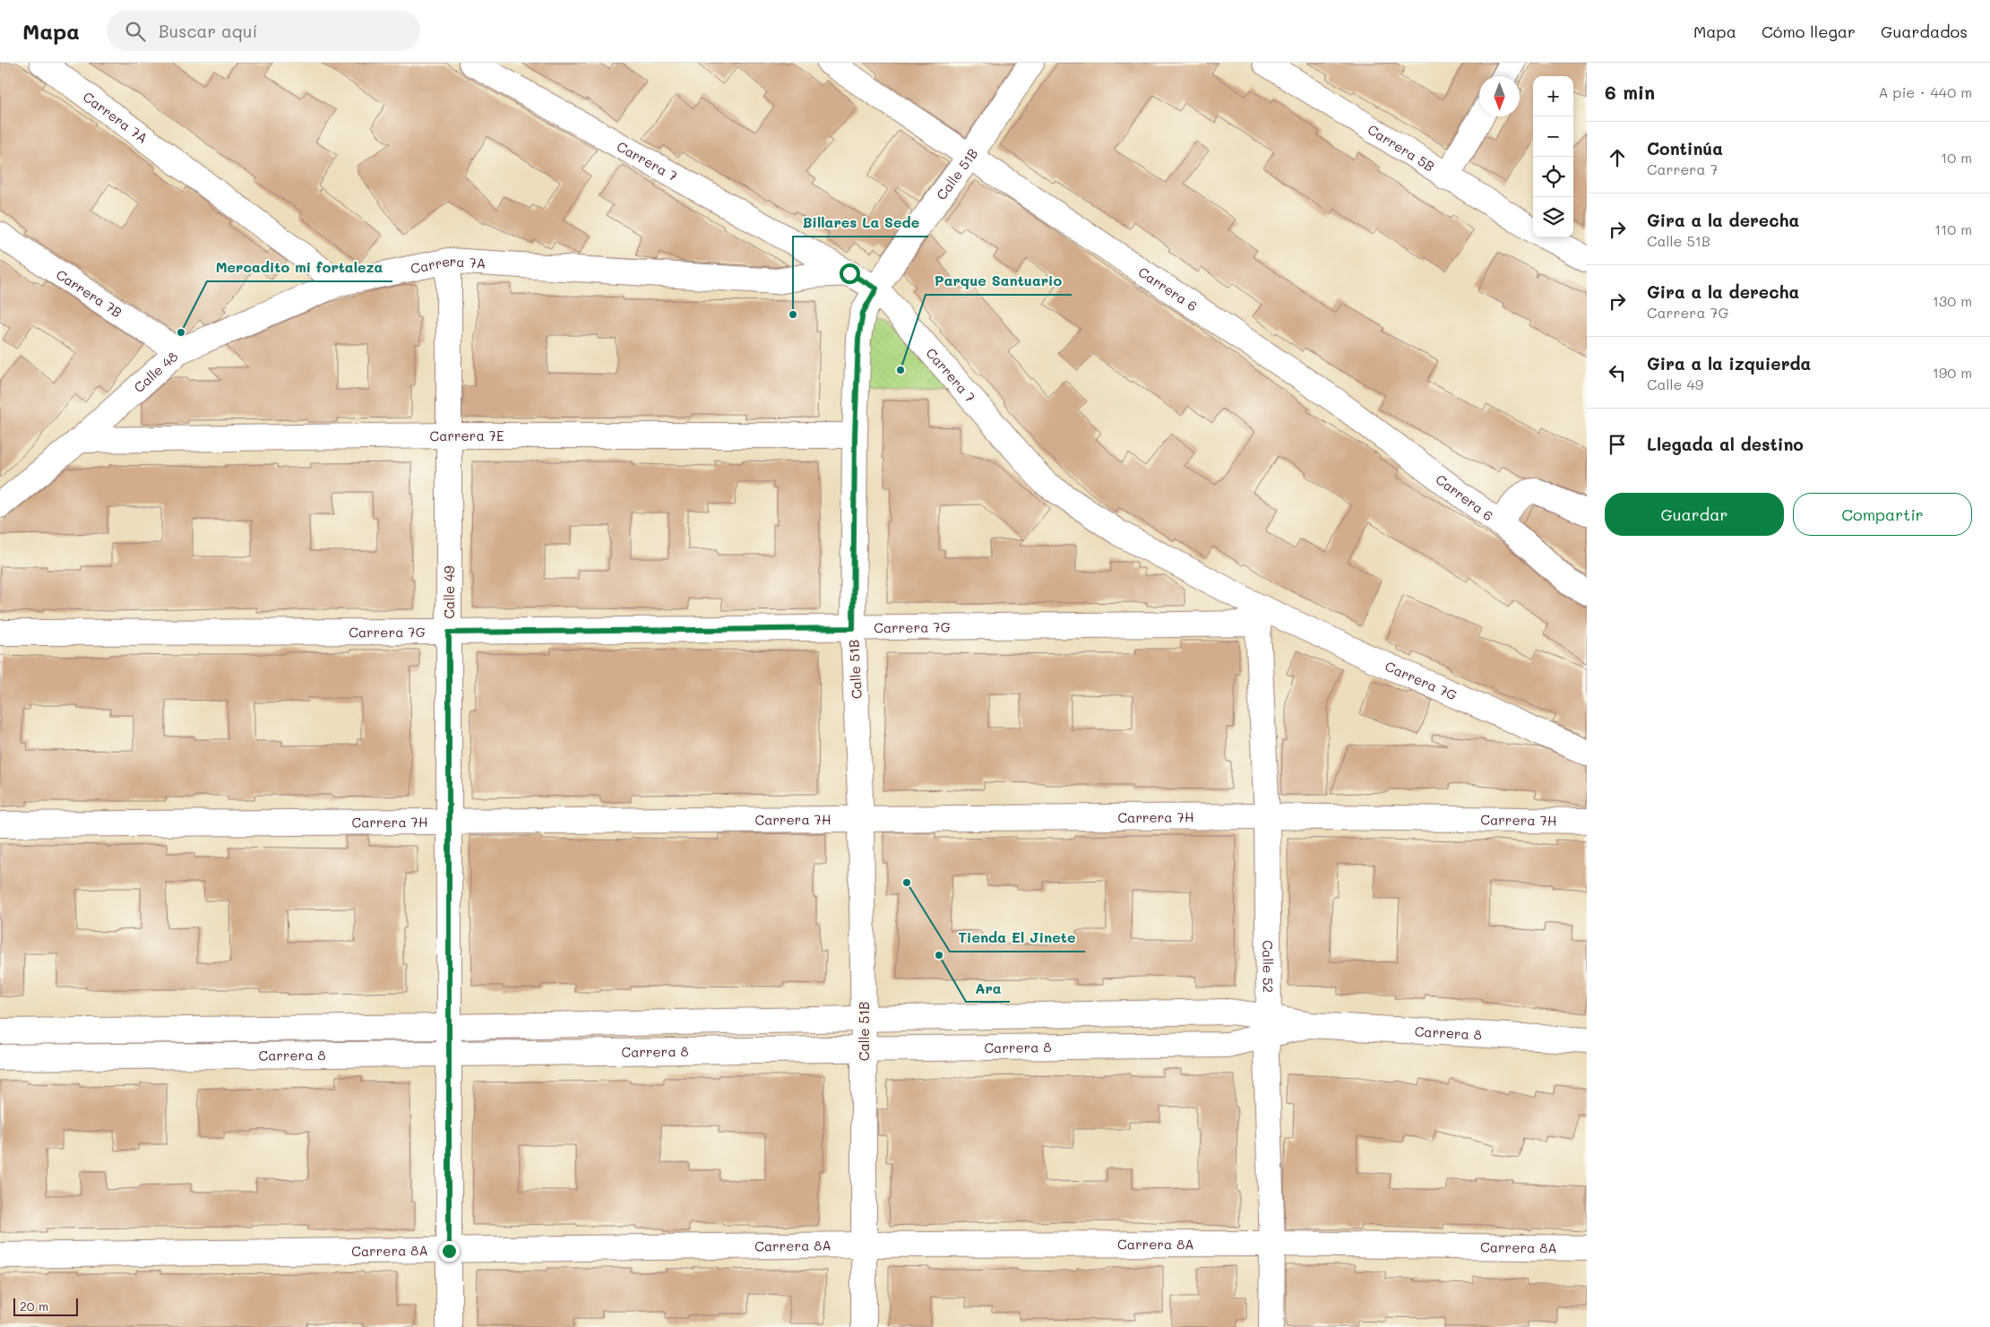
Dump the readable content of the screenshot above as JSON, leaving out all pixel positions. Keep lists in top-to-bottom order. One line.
{"streets":{"street":["Carrera 7A","Carrera 5B","Carrera 7","Calle 51B","Carrera 6","Carrera 7B","Calle 48","Carrera 7E","Calle 49","Carrera 7G","Carrera 7H","Calle 52","Carrera 8","Carrera 8A"]},"crossings":[["Carrera 7A","Carrera 7"],["Carrera 7A","Calle 48"],["Carrera 7A","Calle 49"],["Carrera 7","Calle 51B"],["Carrera 7","Carrera 7G"],["Carrera 7","Calle 52"],["Calle 51B","Carrera 6"],["Calle 51B","Carrera 7E"],["Calle 51B","Carrera 7G"],["Calle 51B","Carrera 7H"],["Calle 51B","Carrera 8"],["Calle 51B","Carrera 8A"],["Carrera 7B","Calle 48"],["Calle 48","Carrera 7E"],["Carrera 7E","Calle 49"],["Calle 49","Carrera 7G"],["Calle 49","Carrera 7H"],["Calle 49","Carrera 8"],["Calle 49","Carrera 8A"],["Carrera 7G","Calle 52"],["Carrera 7H","Calle 52"],["Calle 52","Carrera 8"],["Calle 52","Carrera 8A"]],"places":["Billares La Sede","Mercadito mi fortaleza","Parque Santuario","Tienda El Jinete","Ara"],"scale_bar":"20 m","north":"bottom","page":{"header":"Mapa","search":"Buscar aquí","nav":["Mapa","Cómo llegar","Guardados"],"heading":["6 min","A pie · 440 m"],"map_buttons":["+","−"],"list":[["Continúa","Carrera 7","10 m"],["Gira a la derecha","Calle 51B","110 m"],["Gira a la derecha","Carrera 7G","130 m"],["Gira a la izquierda","Calle 49","190 m"],"Llegada al destino"],"buttons":["Guardar","Compartir"],"scale":"20 m"}}
